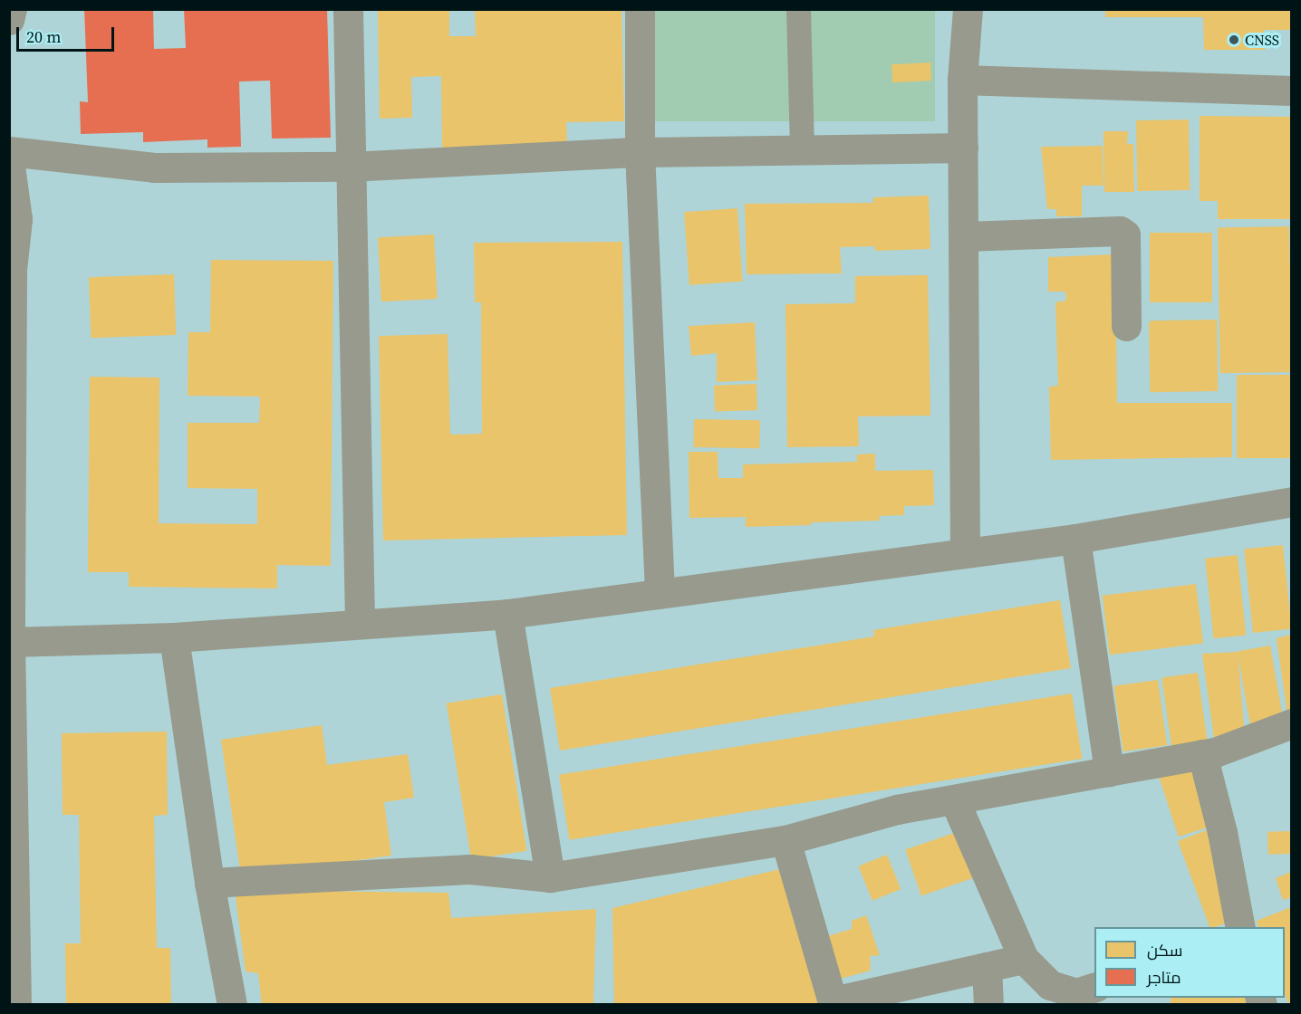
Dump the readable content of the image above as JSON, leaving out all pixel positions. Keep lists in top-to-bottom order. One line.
{"places":["CNSS"],"legend":["سكن","متاجر"],"scale_bar":"20 m"}
